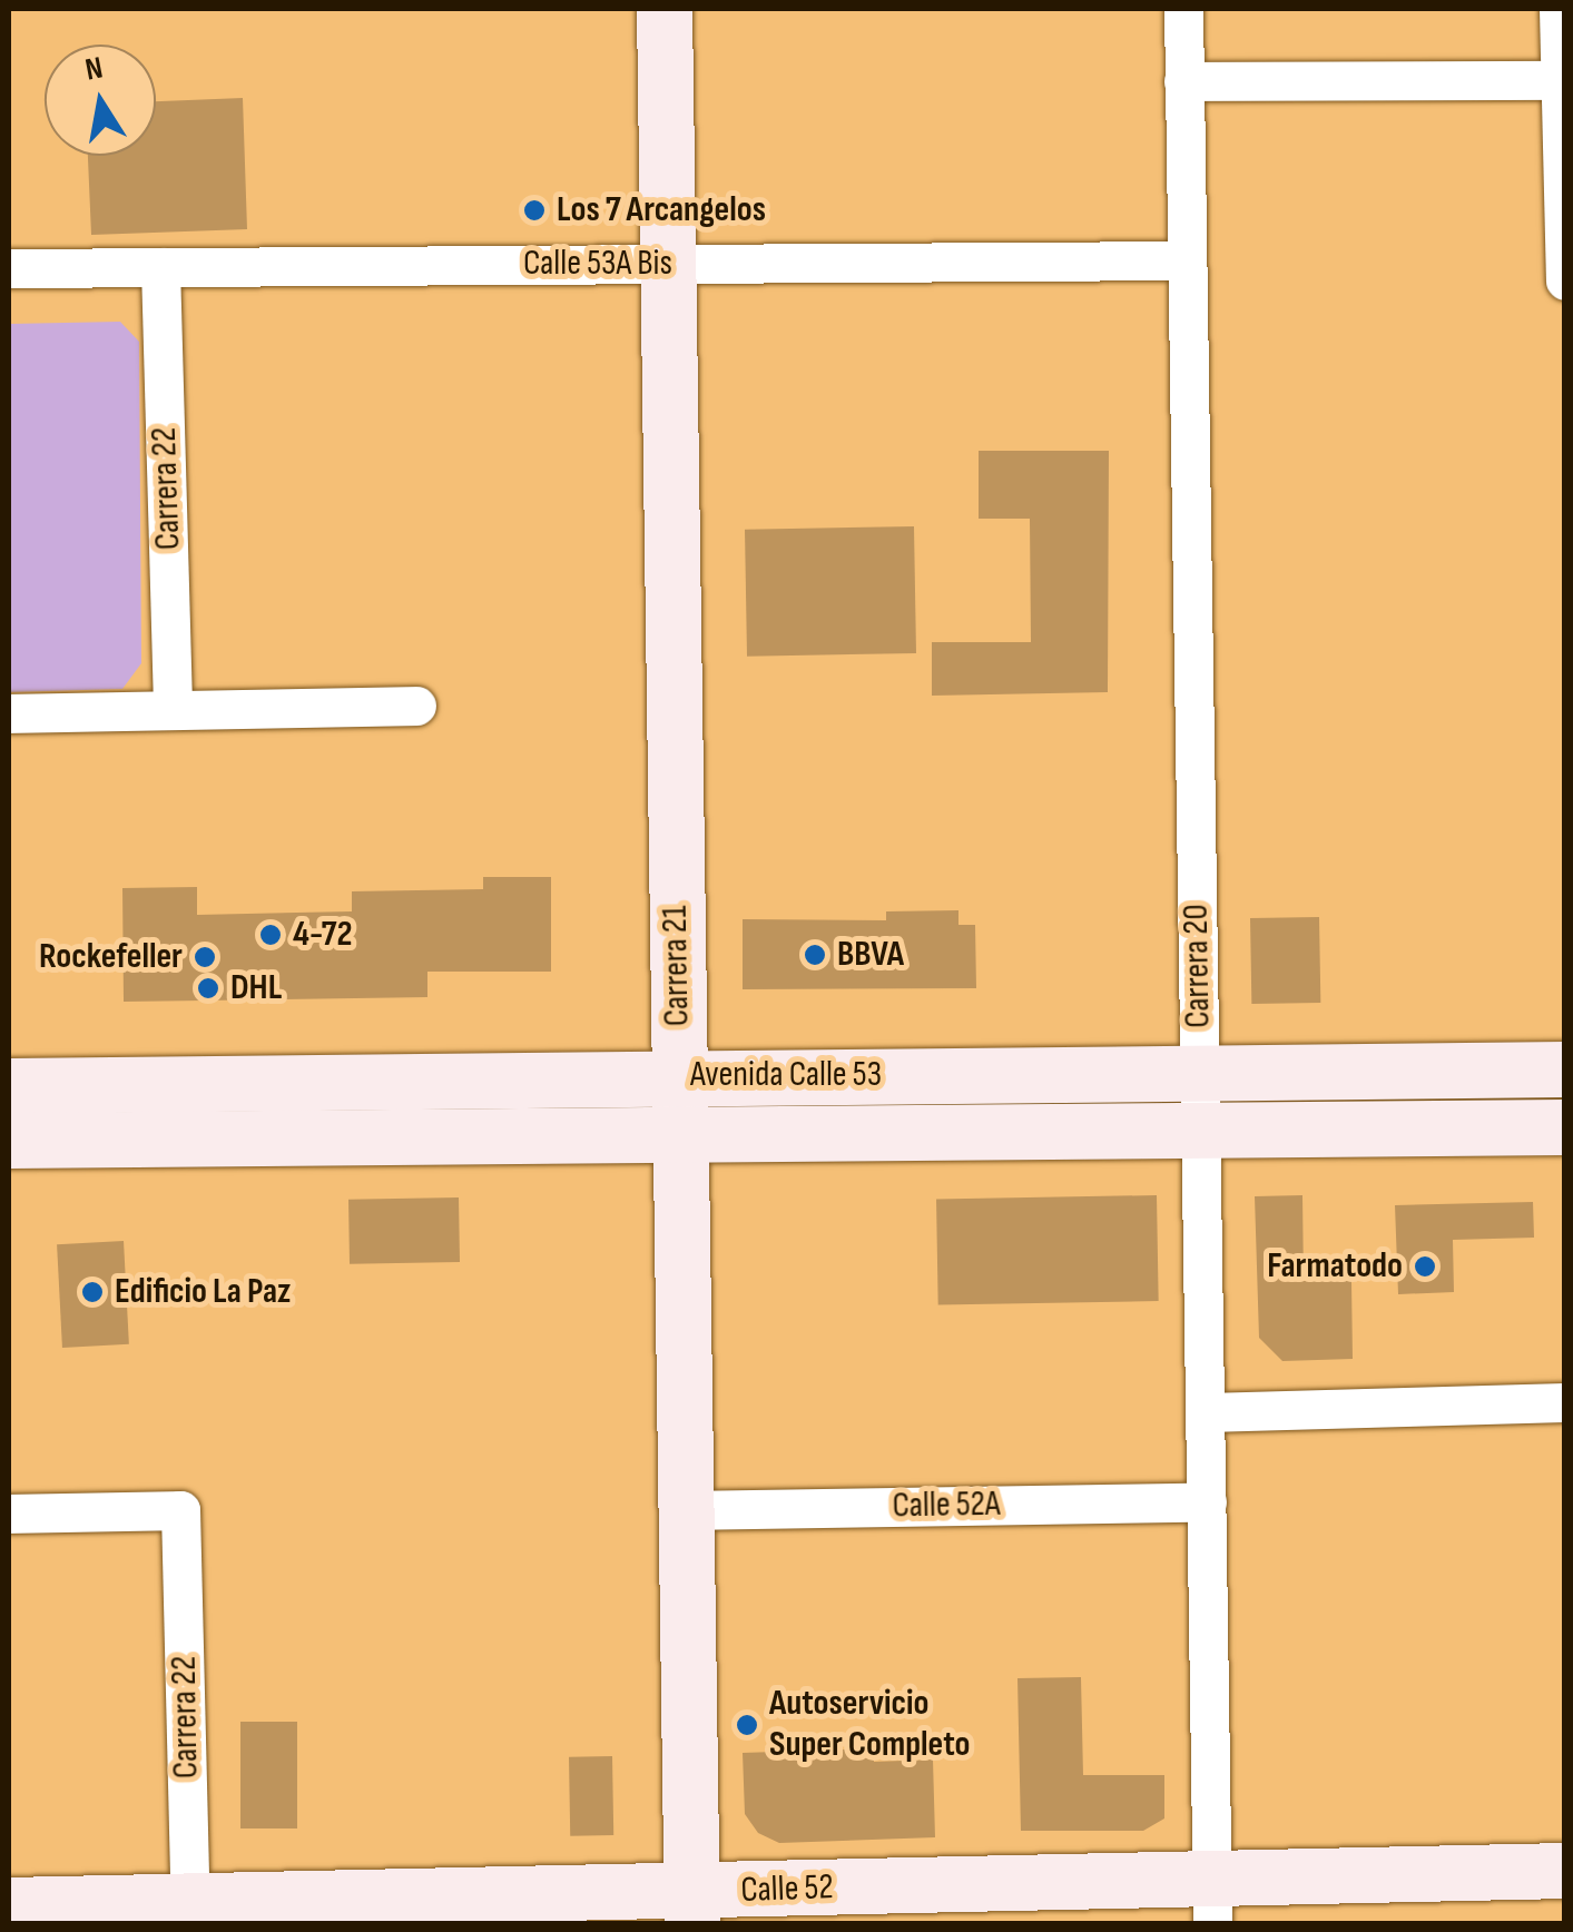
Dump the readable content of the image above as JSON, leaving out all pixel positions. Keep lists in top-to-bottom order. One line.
{"streets":{"street":["Calle 53A Bis","Carrera 22","Carrera 21","Carrera 20","Avenida Calle 53","Calle 52A","Calle 52"]},"crossings":[["Calle 53A Bis","Carrera 22"],["Calle 53A Bis","Carrera 21"],["Calle 53A Bis","Carrera 20"],["Carrera 22","Calle 52"],["Carrera 21","Avenida Calle 53"],["Carrera 21","Calle 52A"],["Carrera 21","Calle 52"],["Carrera 20","Avenida Calle 53"],["Carrera 20","Calle 52A"],["Carrera 20","Calle 52"]],"places":["Los 7 Arcangelos","4-72","BBVA","Rockefeller","DHL","Farmatodo","Edificio La Paz","Autoservicio Super Completo"],"north":"top"}
